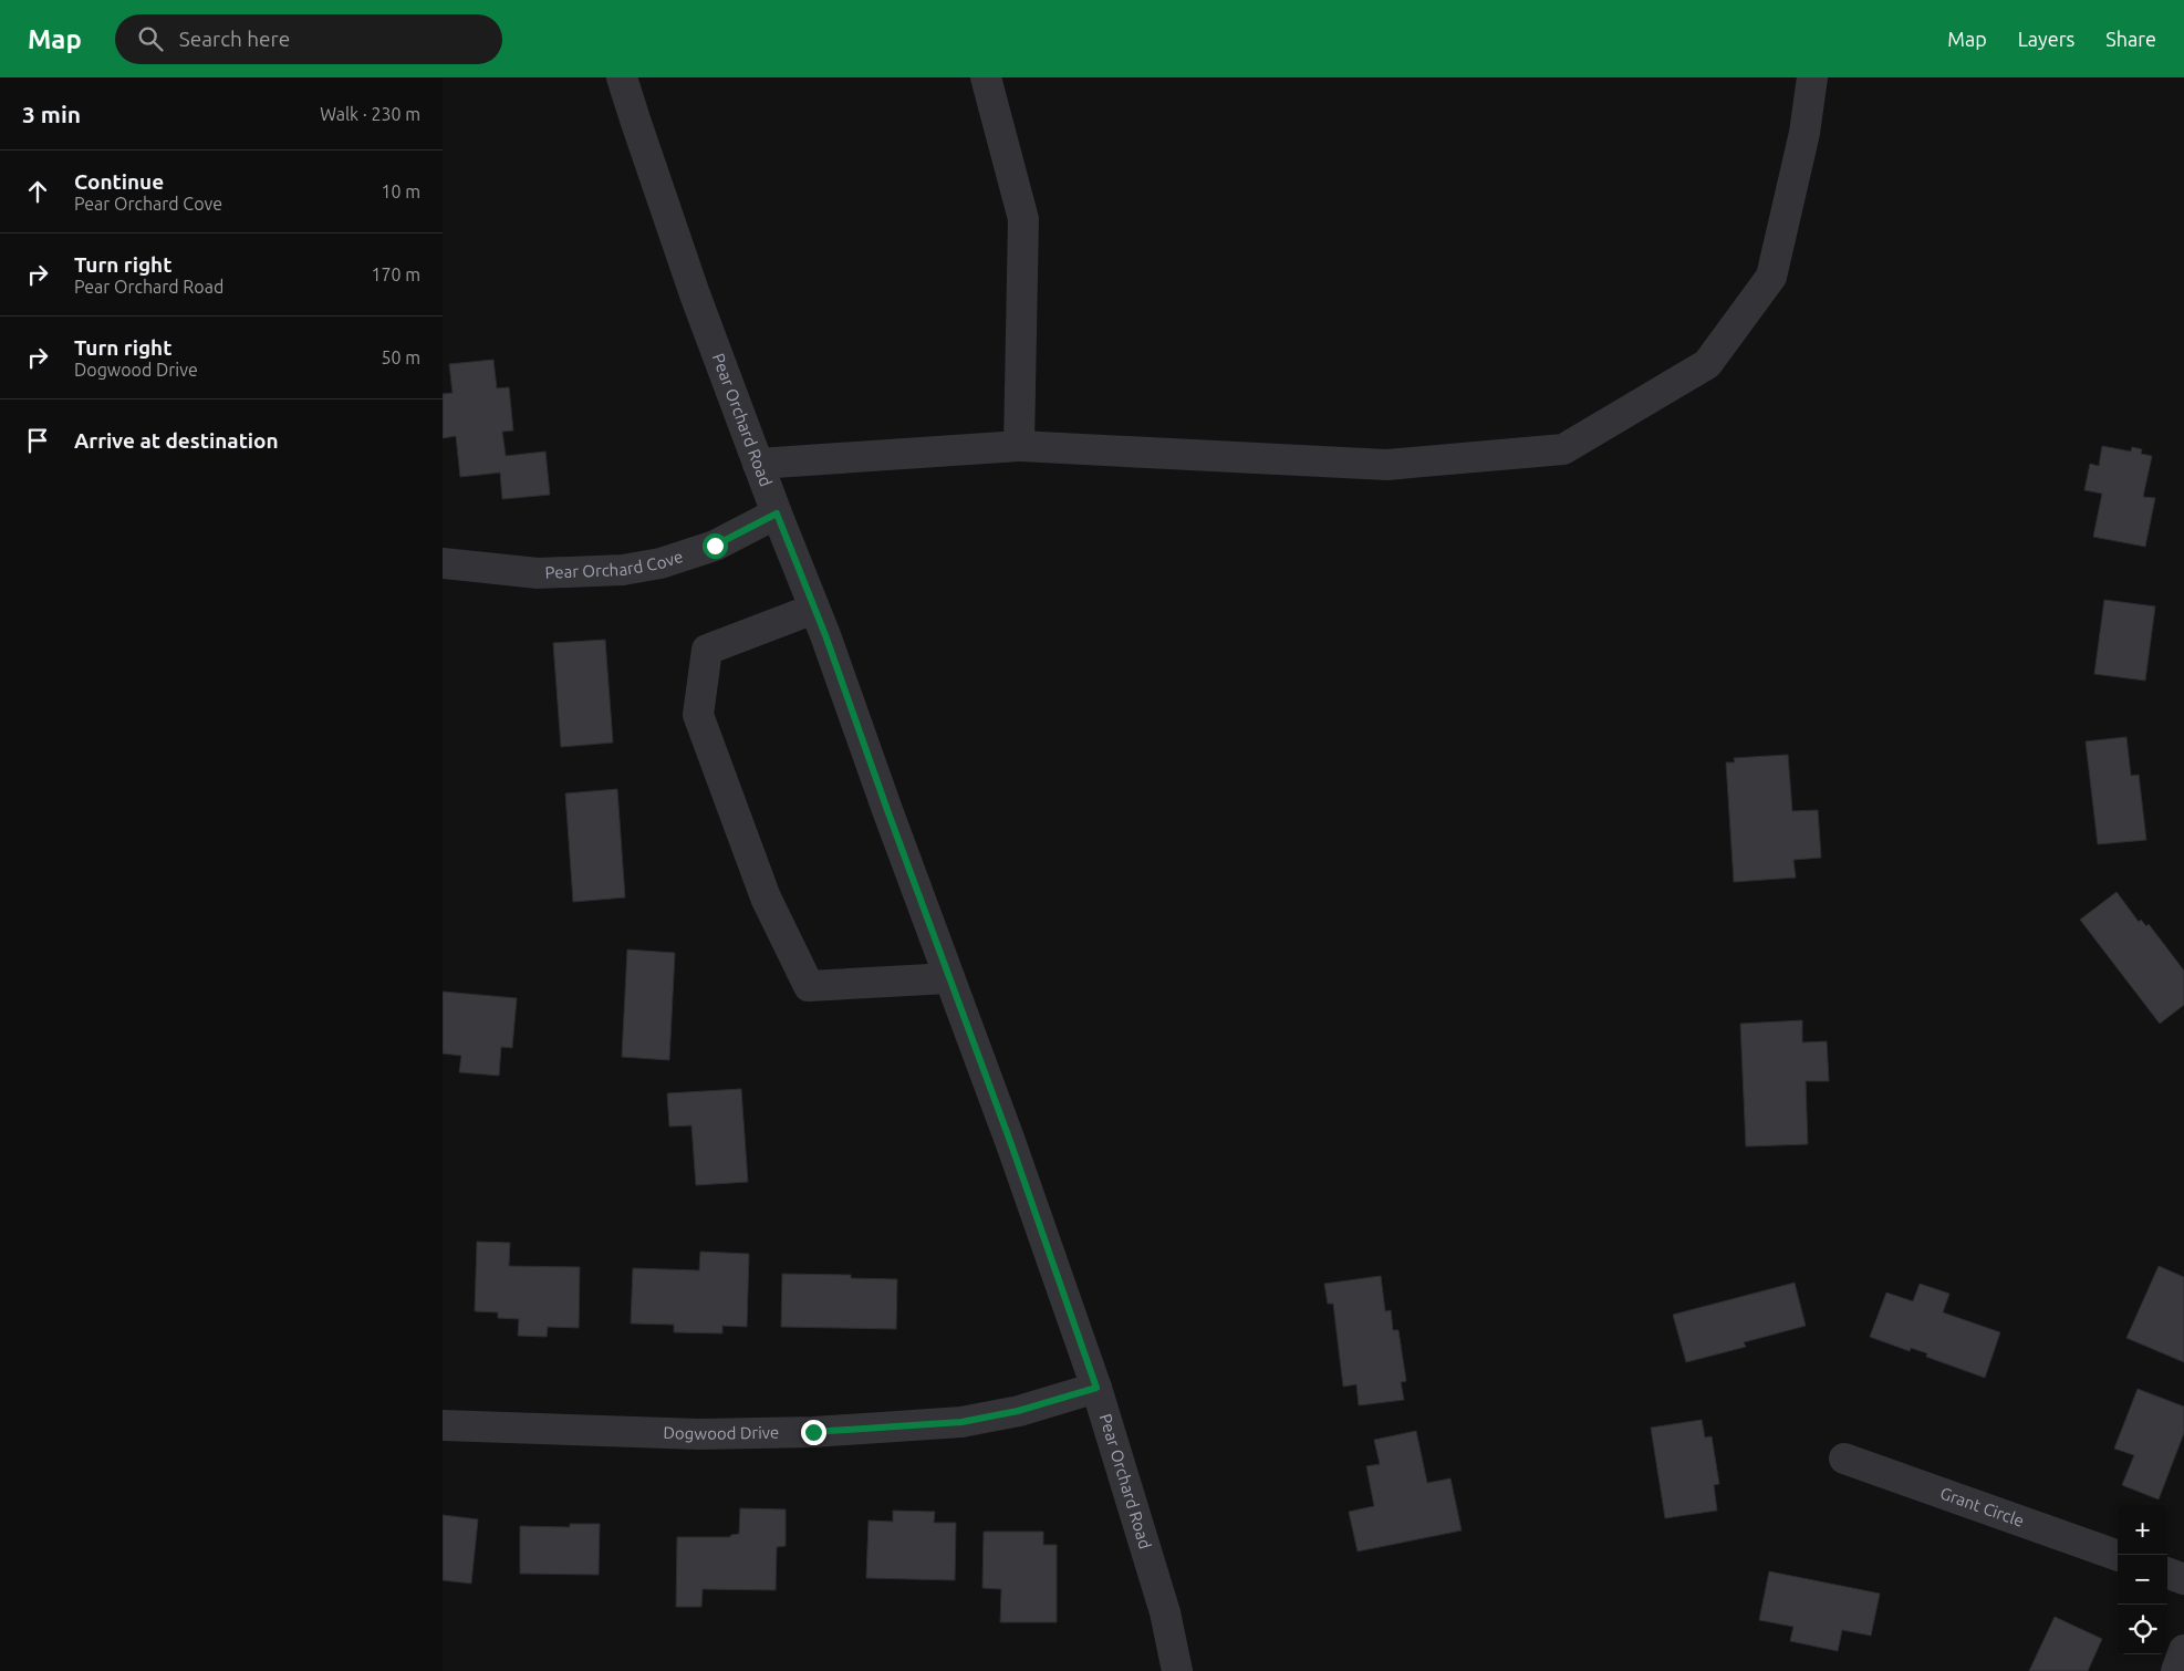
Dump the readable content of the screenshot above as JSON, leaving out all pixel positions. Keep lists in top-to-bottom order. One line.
{"streets":{"street":["Pear Orchard Road","Pear Orchard Cove","Dogwood Drive","Grant Circle"]},"crossings":[["Pear Orchard Road","Pear Orchard Cove"],["Pear Orchard Road","Dogwood Drive"]],"page":{"header":"Map","search":"Search here","nav":["Map","Layers","Share"],"heading":["3 min","Walk · 230 m"],"list":[["Continue","Pear Orchard Cove","10 m"],["Turn right","Pear Orchard Road","170 m"],["Turn right","Dogwood Drive","50 m"],"Arrive at destination"],"map_buttons":["+","−"]}}
